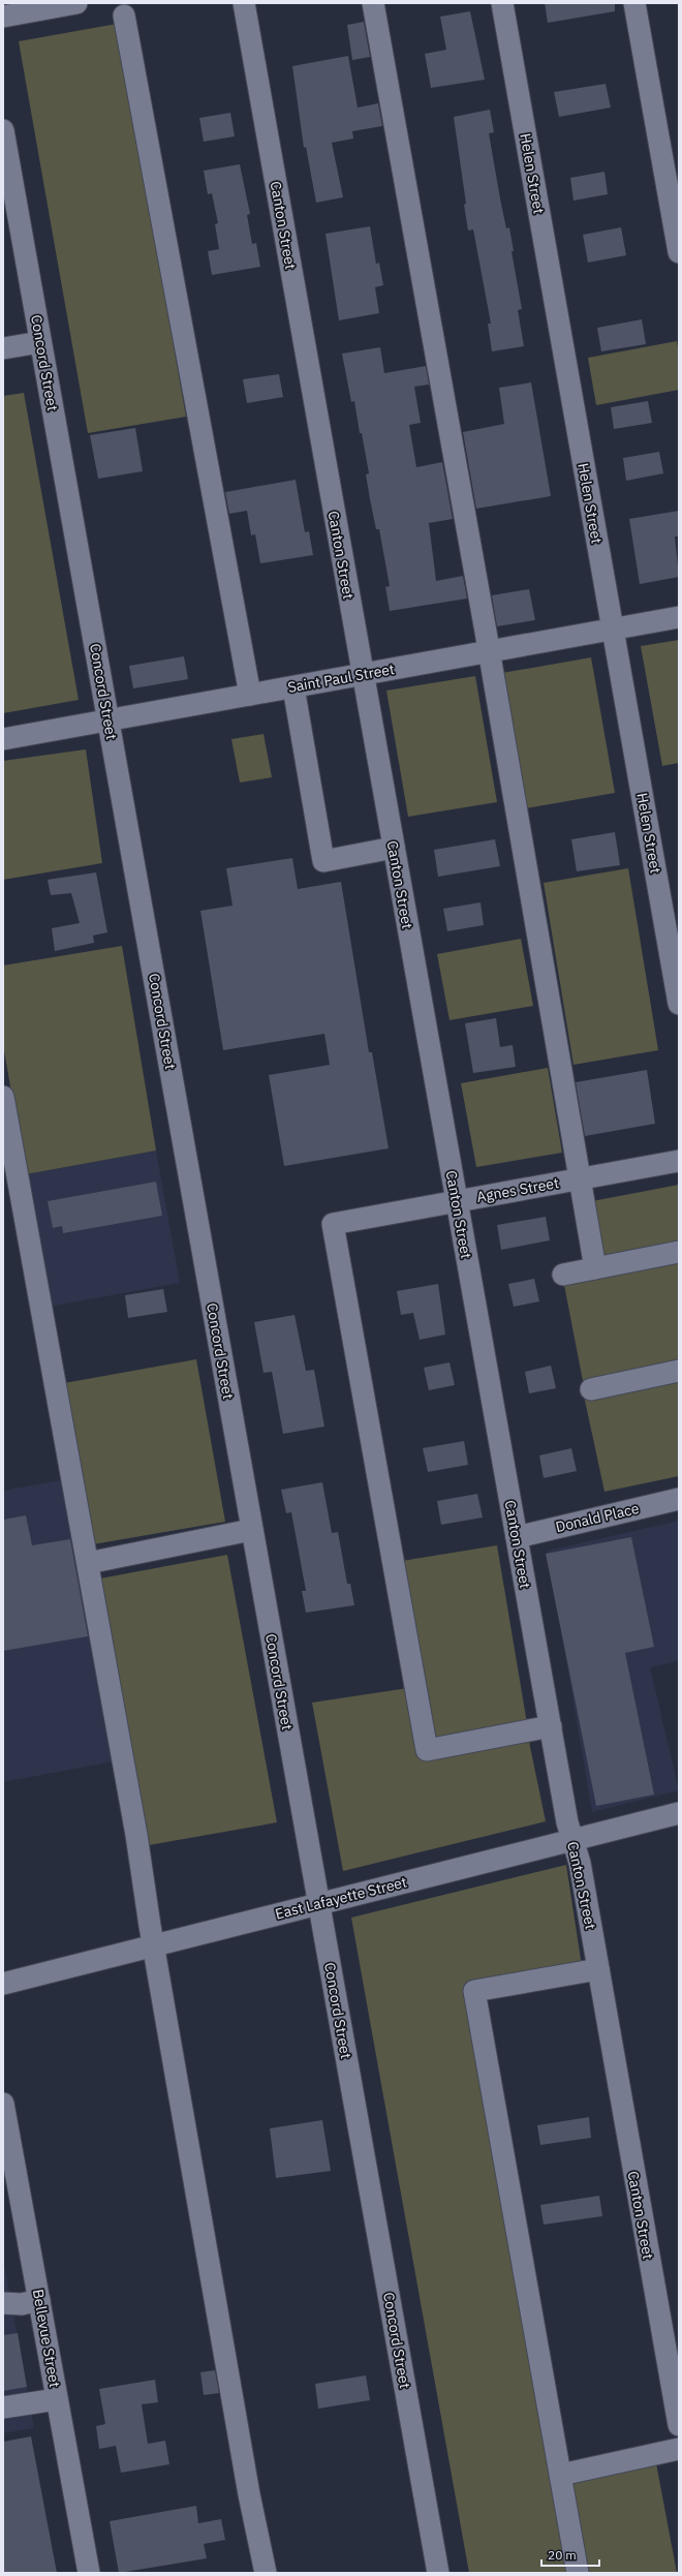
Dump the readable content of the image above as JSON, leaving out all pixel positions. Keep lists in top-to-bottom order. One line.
{"streets":{"street":["Helen Street","Canton Street","Concord Street","Saint Paul Street","Agnes Street","Donald Place","East Lafayette Street","Bellevue Street"]},"crossings":[["Helen Street","Saint Paul Street"],["Canton Street","Saint Paul Street"],["Canton Street","Agnes Street"],["Canton Street","Donald Place"],["Canton Street","East Lafayette Street"],["Concord Street","Saint Paul Street"],["Concord Street","East Lafayette Street"]],"scale_bar":"20 m"}
